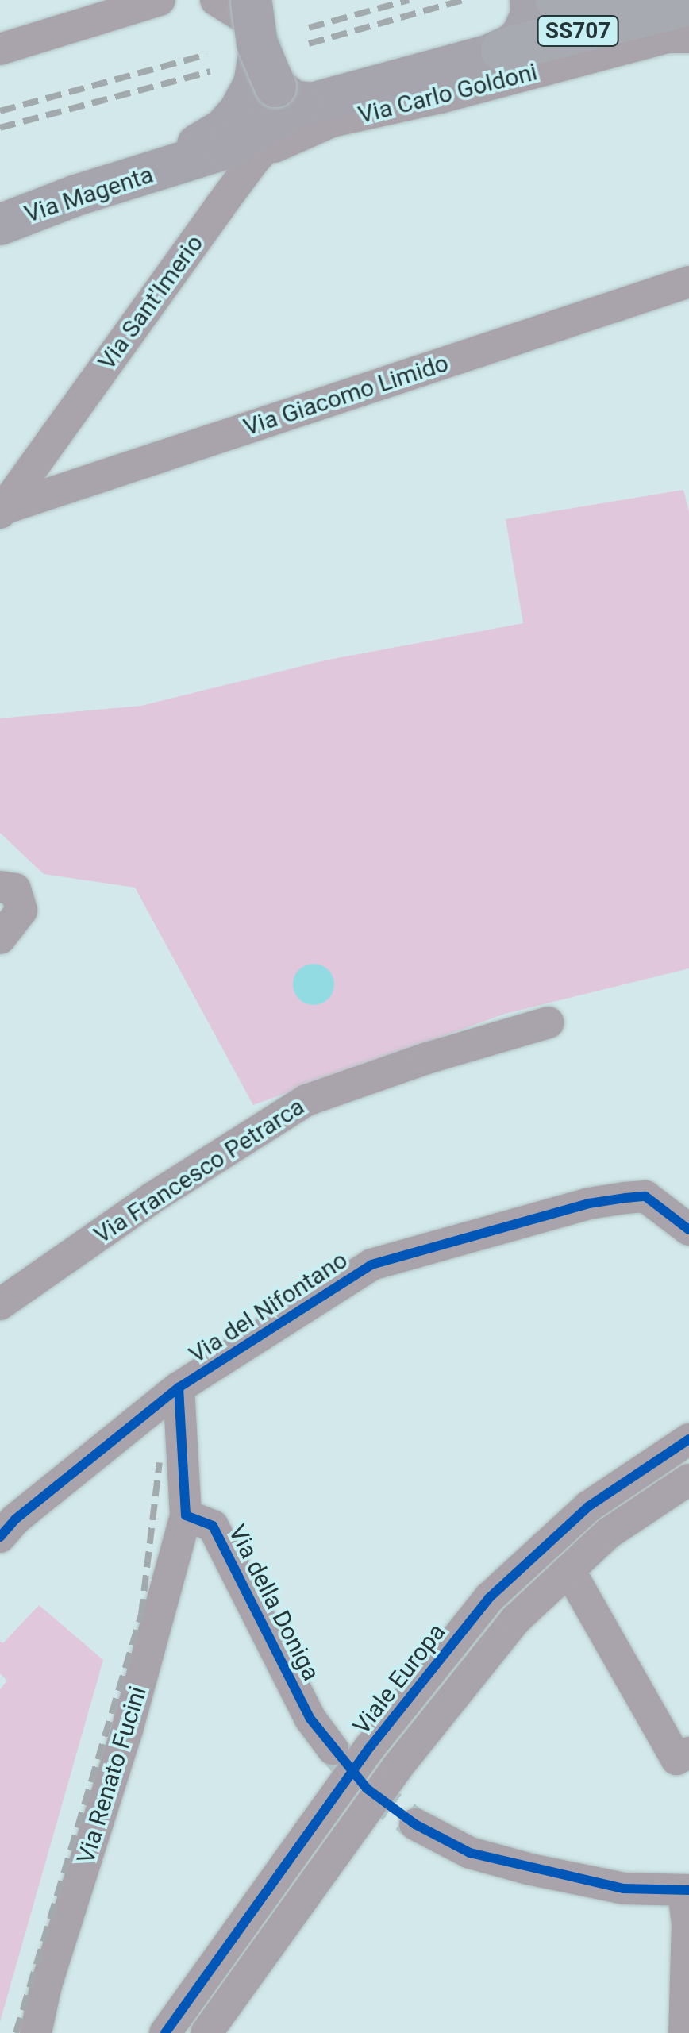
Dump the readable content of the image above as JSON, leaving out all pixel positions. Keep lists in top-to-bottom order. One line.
{"streets":{"highway":["SS707"],"main road":["Via Magenta"],"street":["Via Carlo Goldoni","Via Sant'Imerio","Via Giacomo Limido","Via Francesco Petrarca","Via del Nifontano","Via della Doniga","Viale Europa","Via Renato Fucini"]},"crossings":[["SS707","Via Magenta"],["Via Carlo Goldoni","Via Sant'Imerio"],["Via Magenta","Via Sant'Imerio"],["Via Sant'Imerio","Via Giacomo Limido"],["Via della Doniga","Via Renato Fucini"]]}
